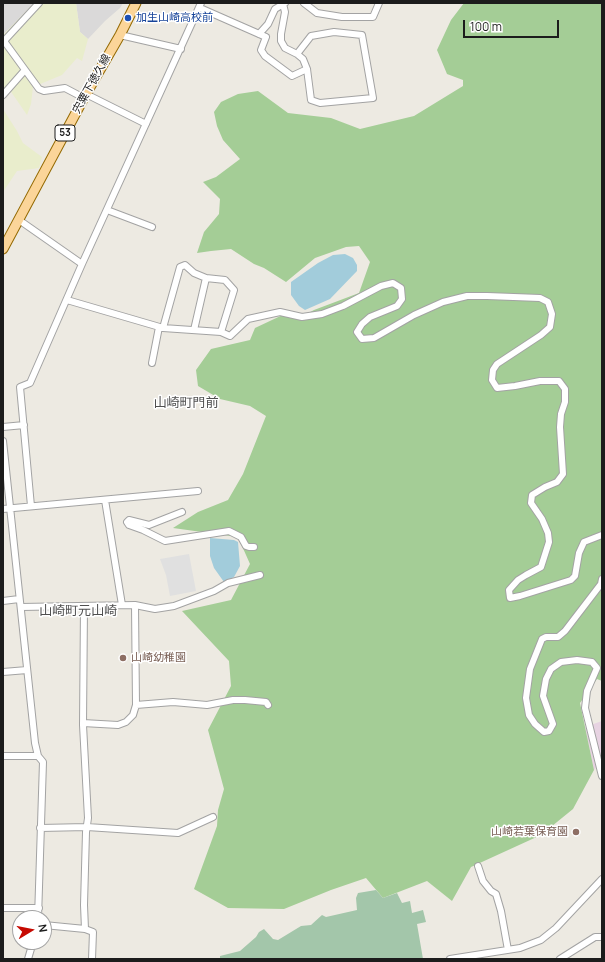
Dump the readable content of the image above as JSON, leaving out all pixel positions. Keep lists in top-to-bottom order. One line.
{"streets":{"main road":["宍粟下徳久線","53"]},"districts":["山崎町門前","山崎町元山崎"],"places":["加生山崎高校前","山崎幼稚園","山崎若葉保育園"],"scale_bar":"100 m","north":"right"}
